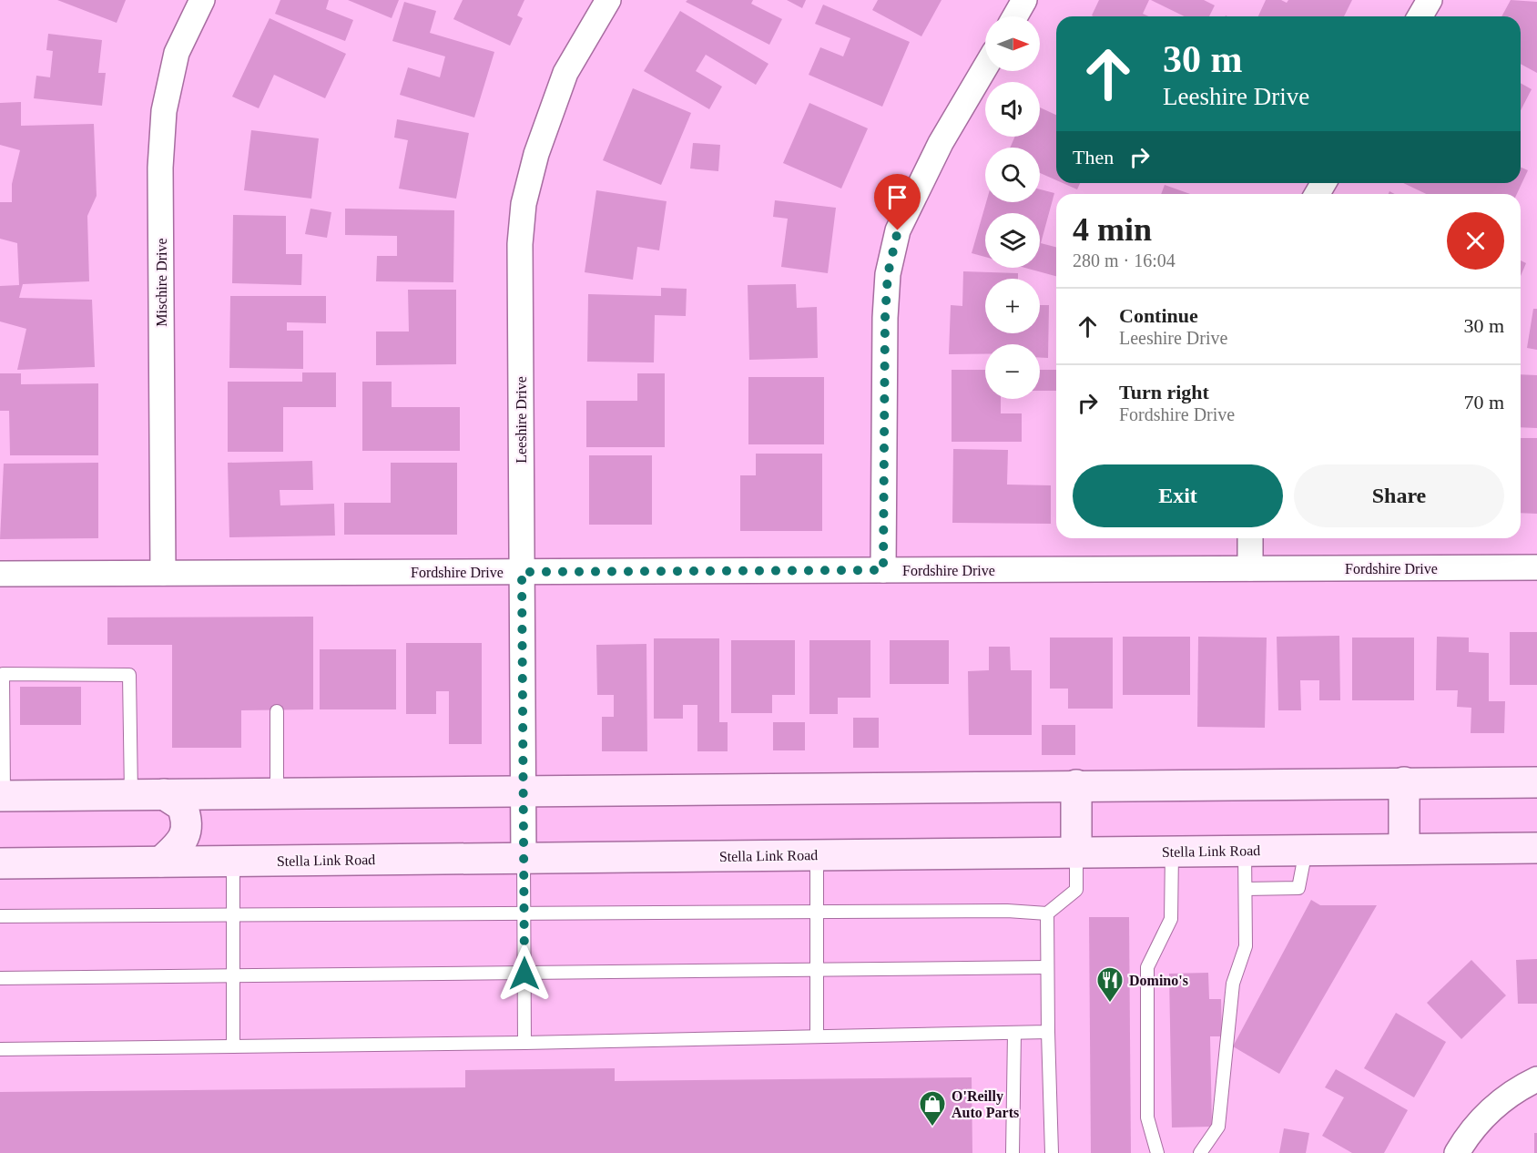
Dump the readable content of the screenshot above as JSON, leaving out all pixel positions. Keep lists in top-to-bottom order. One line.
{"streets":{"main road":["Stella Link Road"],"street":["Mischire Drive","Leeshire Drive","Fordshire Drive"]},"crossings":[["Mischire Drive","Fordshire Drive"],["Leeshire Drive","Fordshire Drive"],["Leeshire Drive","Stella Link Road"]],"places":{"restaurant":["Domino's"],"shop":["O'Reilly Auto Parts"]},"north":"right","page":{"map_buttons":["+","−"],"turn":["30 m","Leeshire Drive"],"then":"Then","heading":["4 min","280 m · 16:04"],"list":[{"name":"Continue","note":"Leeshire Drive","value":"30 m"},{"name":"Turn right","note":"Fordshire Drive","value":"70 m"}],"buttons":["Exit","Share"]}}
